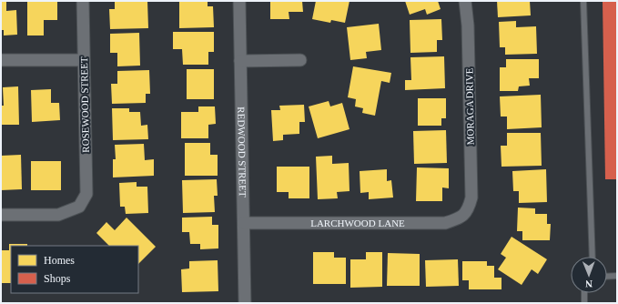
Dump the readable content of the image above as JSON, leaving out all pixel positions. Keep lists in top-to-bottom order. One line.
{"streets":{"street":["ROSEWOOD STREET","MORAGA DRIVE","REDWOOD STREET","LARCHWOOD LANE"]},"crossings":[["MORAGA DRIVE","LARCHWOOD LANE"],["REDWOOD STREET","LARCHWOOD LANE"]],"legend":["Homes","Shops"],"north":"bottom"}
